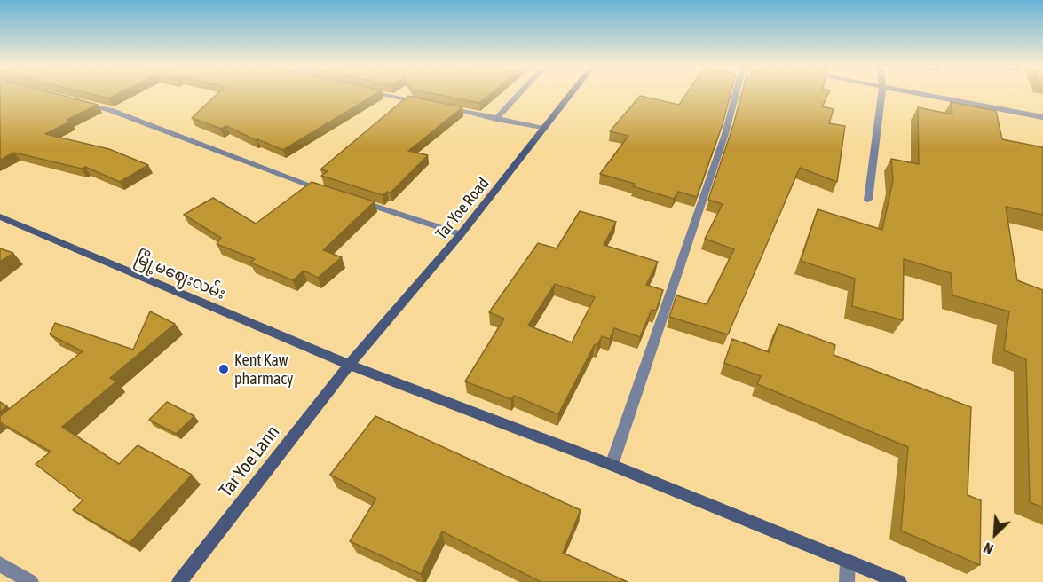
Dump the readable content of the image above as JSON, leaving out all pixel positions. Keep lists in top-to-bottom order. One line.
{"streets":{"main road":["Tar Yoe Road","မြို့မဈေးလမ်း","Tar Yoe Lann"]},"crossings":[["Tar Yoe Road","မြို့မဈေးလမ်း"],["Tar Yoe Road","Tar Yoe Lann"],["မြို့မဈေးလမ်း","Tar Yoe Lann"]],"places":["Kent Kaw pharmacy"],"north":"bottom left"}
